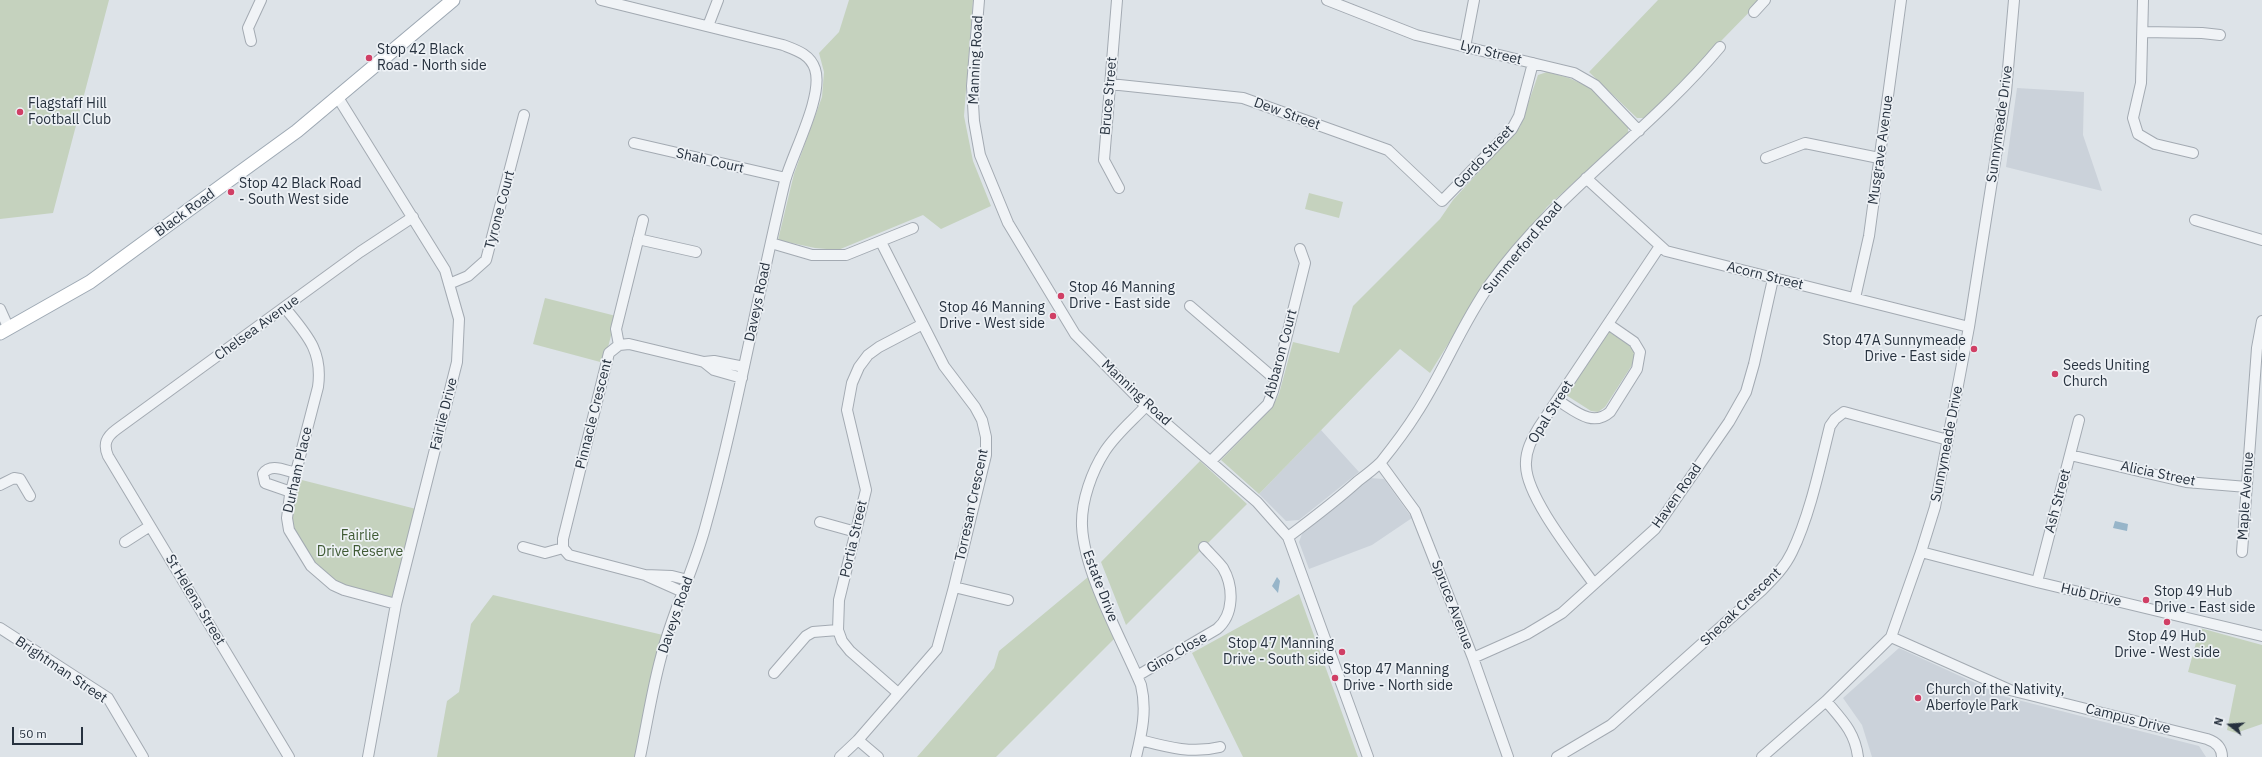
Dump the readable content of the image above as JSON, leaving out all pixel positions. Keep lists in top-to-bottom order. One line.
{"streets":{"main road":["Black Road"],"street":["Lyn Street","Manning Road","Bruce Street","Dew Street","Sunnymeade Drive","Musgrave Avenue","Gordo Street","Shah Court","Tyrone Court","Summerford Road","Acorn Street","Daveys Road","Chelsea Avenue","Abbaron Court","Opal Street","Fairlie Drive","Pinnacle Crescent","Durham Place","Alicia Street","Haven Road","Maple Avenue","Ash Street","Torresan Crescent","Portia Street","Estate Drive","Hub Drive","St Helena Street","Spruce Avenue","Sheoak Crescent","Gino Close","Brightman Street","Campus Drive"]},"crossings":[["Lyn Street","Gordo Street"],["Lyn Street","Summerford Road"],["Manning Road","Summerford Road"],["Manning Road","Abbaron Court"],["Manning Road","Estate Drive"],["Bruce Street","Dew Street"],["Dew Street","Gordo Street"],["Sunnymeade Drive","Acorn Street"],["Sunnymeade Drive","Hub Drive"],["Sunnymeade Drive","Sheoak Crescent"],["Sunnymeade Drive","Campus Drive"],["Musgrave Avenue","Acorn Street"],["Shah Court","Daveys Road"],["Tyrone Court","Fairlie Drive"],["Black Road","Fairlie Drive"],["Summerford Road","Acorn Street"],["Summerford Road","Spruce Avenue"],["Acorn Street","Opal Street"],["Acorn Street","Haven Road"],["Daveys Road","Pinnacle Crescent"],["Chelsea Avenue","Fairlie Drive"],["Chelsea Avenue","Durham Place"],["Chelsea Avenue","St Helena Street"],["Opal Street","Haven Road"],["Fairlie Drive","Durham Place"],["Alicia Street","Maple Avenue"],["Alicia Street","Ash Street"],["Haven Road","Spruce Avenue"],["Ash Street","Hub Drive"],["Torresan Crescent","Portia Street"],["Estate Drive","Gino Close"]],"parks":["Fairlie Drive Reserve"],"places":["Stop 42 Black Road - North side","Flagstaff Hill Football Club","Stop 42 Black Road - South West side","Stop 46 Manning Drive - East side","Stop 46 Manning Drive - West side","Stop 47A Sunnymeade Drive - East side","Seeds Uniting Church","Stop 49 Hub Drive - East side","Stop 49 Hub Drive - West side","Stop 47 Manning Drive - South side","Stop 47 Manning Drive - North side","Church of the Nativity, Aberfoyle Park"],"scale_bar":"50 m","north":"left"}
